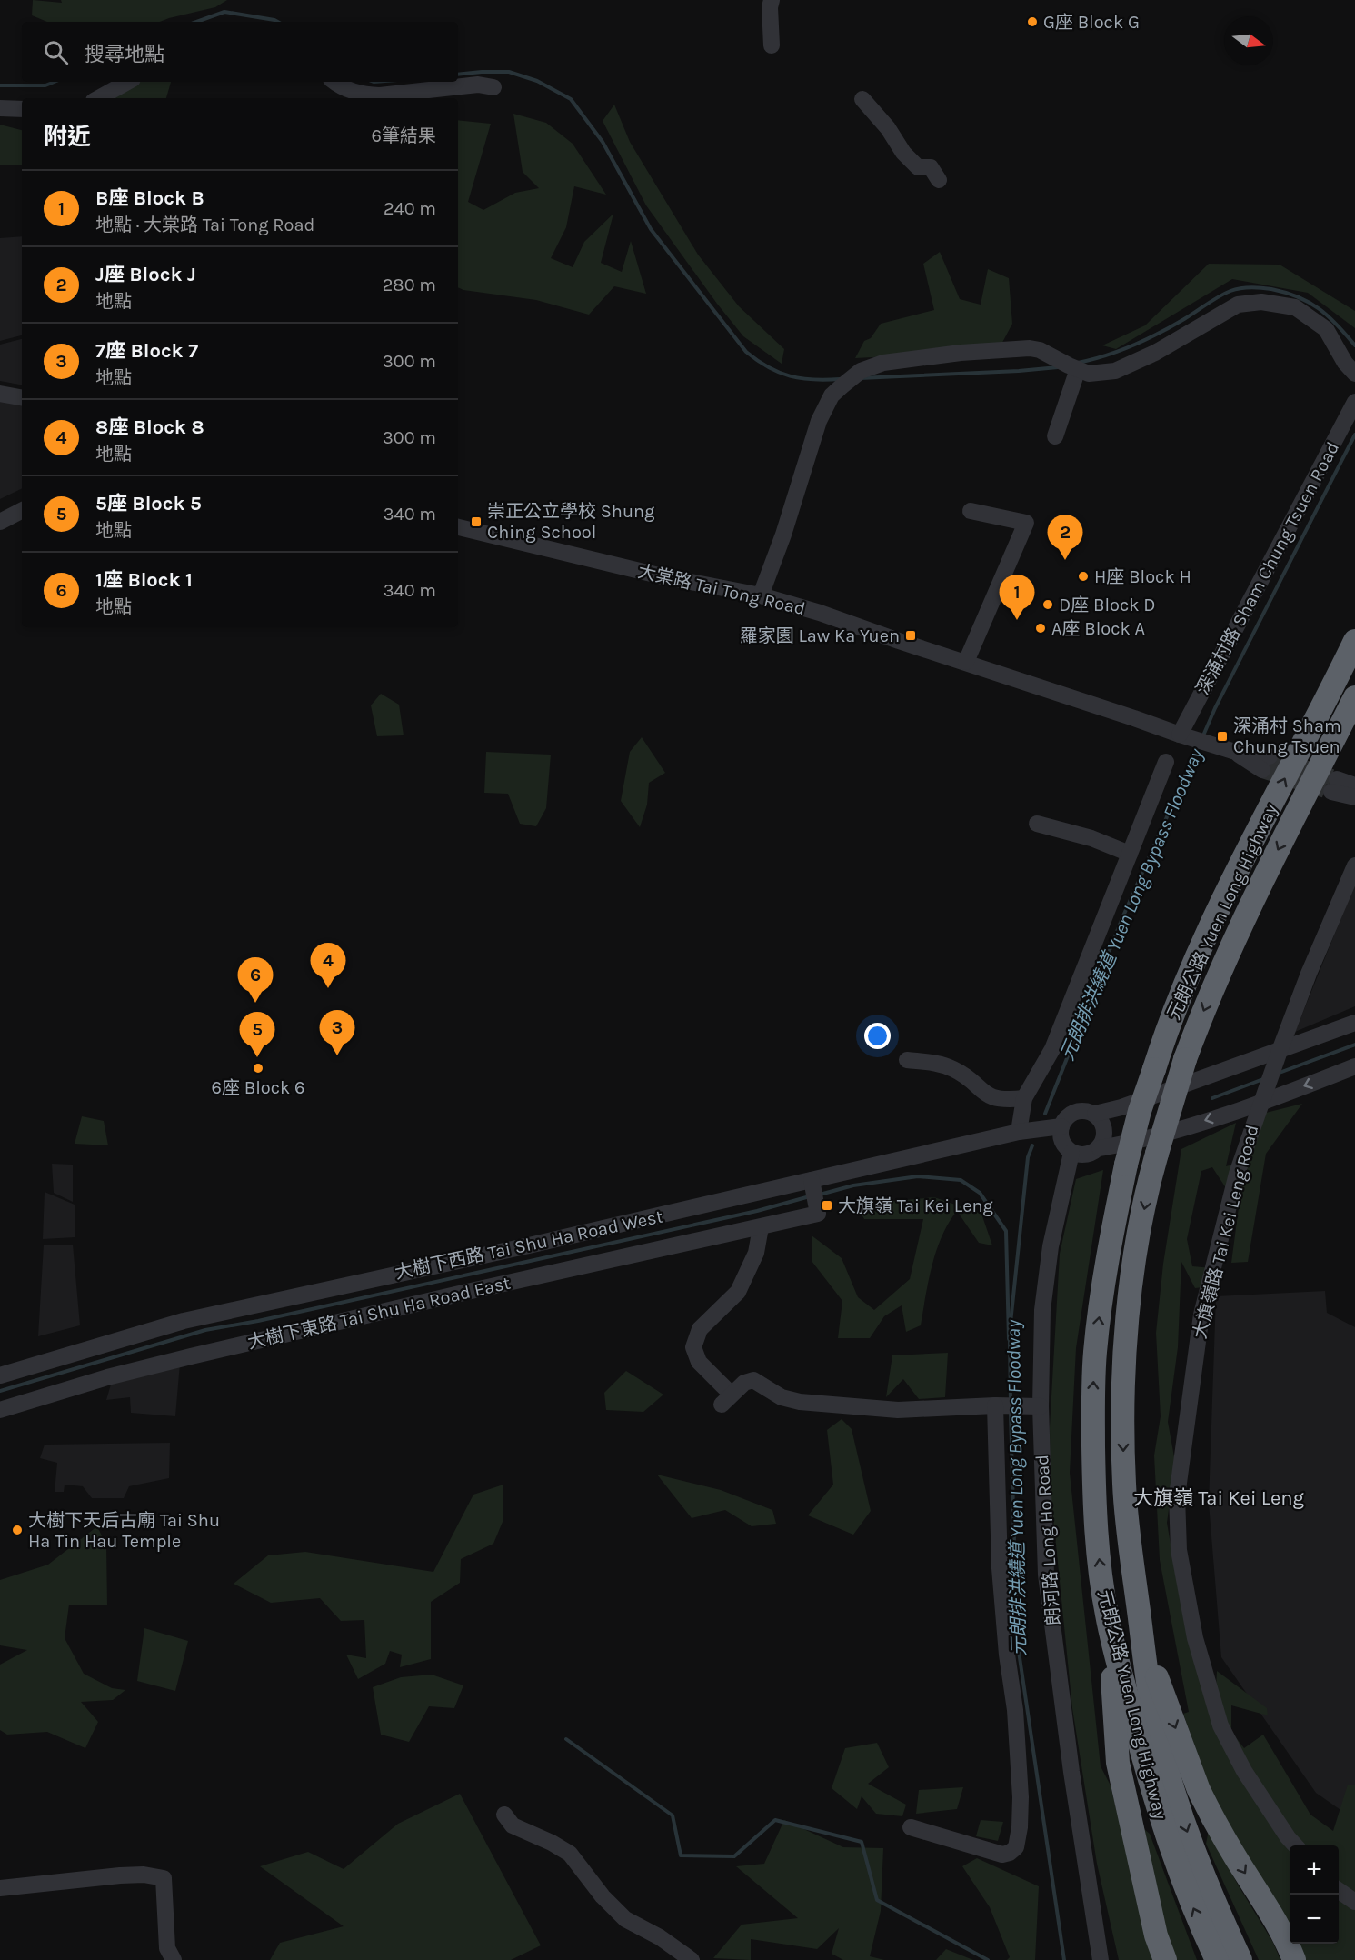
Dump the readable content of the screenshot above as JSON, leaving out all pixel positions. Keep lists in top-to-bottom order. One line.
{"streets":{"highway":["元朗公路 Yuen Long Highway"],"street":["深涌村路 Sham Chung Tsuen Road","大棠路 Tai Tong Road","大旗嶺路 Tai Kei Leng Road","大樹下西路 Tai Shu Ha Road West","大樹下東路 Tai Shu Ha Road East","朗河路 Long Ho Road"]},"crossings":[["深涌村路 Sham Chung Tsuen Road","大棠路 Tai Tong Road"],["大旗嶺路 Tai Kei Leng Road","大樹下西路 Tai Shu Ha Road West"],["大樹下西路 Tai Shu Ha Road West","大樹下東路 Tai Shu Ha Road East"],["大樹下西路 Tai Shu Ha Road West","朗河路 Long Ho Road"]],"districts":["大旗嶺 Tai Kei Leng"],"water":["元朗排洪繞道 Yuen Long Bypass Floodway"],"places":{"other":["G座 Block G","H座 Block H","D座 Block D","A座 Block A","6座 Block 6","大樹下天后古廟 Tai Shu Ha Tin Hau Temple"],"transit":["崇正公立學校 Shung Ching School","羅家園 Law Ka Yuen","深涌村 Sham Chung Tsuen","大旗嶺 Tai Kei Leng"]},"north":"right","page":{"search":"搜尋地點","heading":["附近","6筆結果"],"list":[{"mark":"1","name":"B座 Block B","note":"地點 · 大棠路 Tai Tong Road","value":"240 m"},{"mark":"2","name":"J座 Block J","note":"地點","value":"280 m"},{"mark":"3","name":"7座 Block 7","note":"地點","value":"300 m"},{"mark":"4","name":"8座 Block 8","note":"地點","value":"300 m"},{"mark":"5","name":"5座 Block 5","note":"地點","value":"340 m"},{"mark":"6","name":"1座 Block 1","note":"地點","value":"340 m"}],"pins":["2","1","4","6","3","5"],"map_buttons":["+","−"]}}
